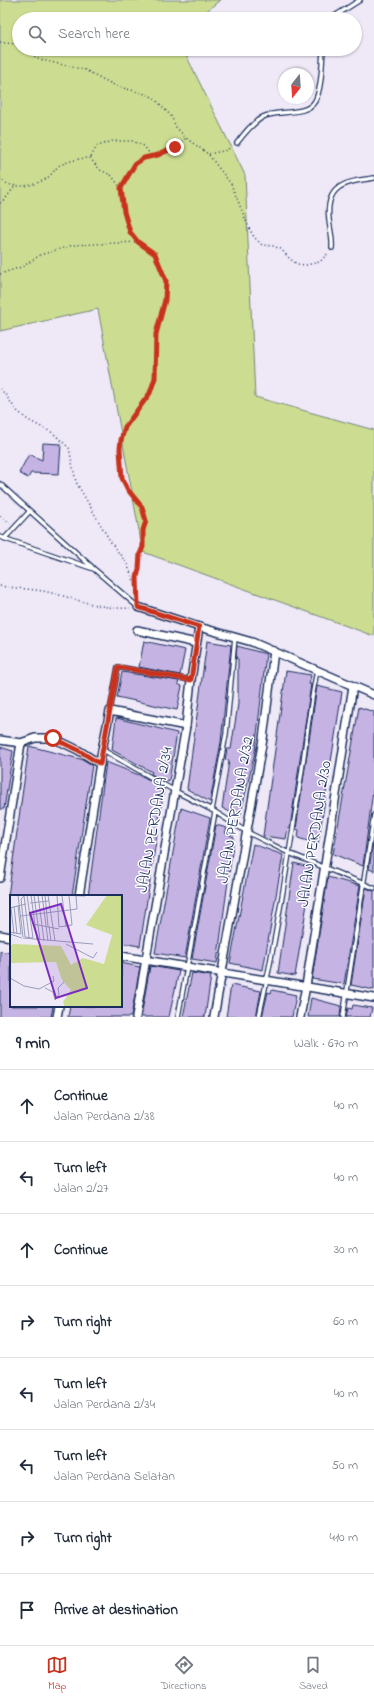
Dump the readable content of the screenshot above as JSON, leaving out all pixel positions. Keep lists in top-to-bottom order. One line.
{"streets":{"street":["JALAN PERDANA 2/32","JALAN PERDANA 2/34","JALAN PERDANA 2/30"]},"north":"bottom","page":{"search":"Search here","heading":["9 min","Walk · 670 m"],"list":[["Continue","Jalan Perdana 2/38","40 m"],["Turn left","Jalan 2/27","40 m"],["Continue","30 m"],["Turn right","60 m"],["Turn left","Jalan Perdana 2/34","40 m"],["Turn left","Jalan Perdana Selatan","50 m"],["Turn right","410 m"],"Arrive at destination"],"nav":["Map","Directions","Saved"]}}
